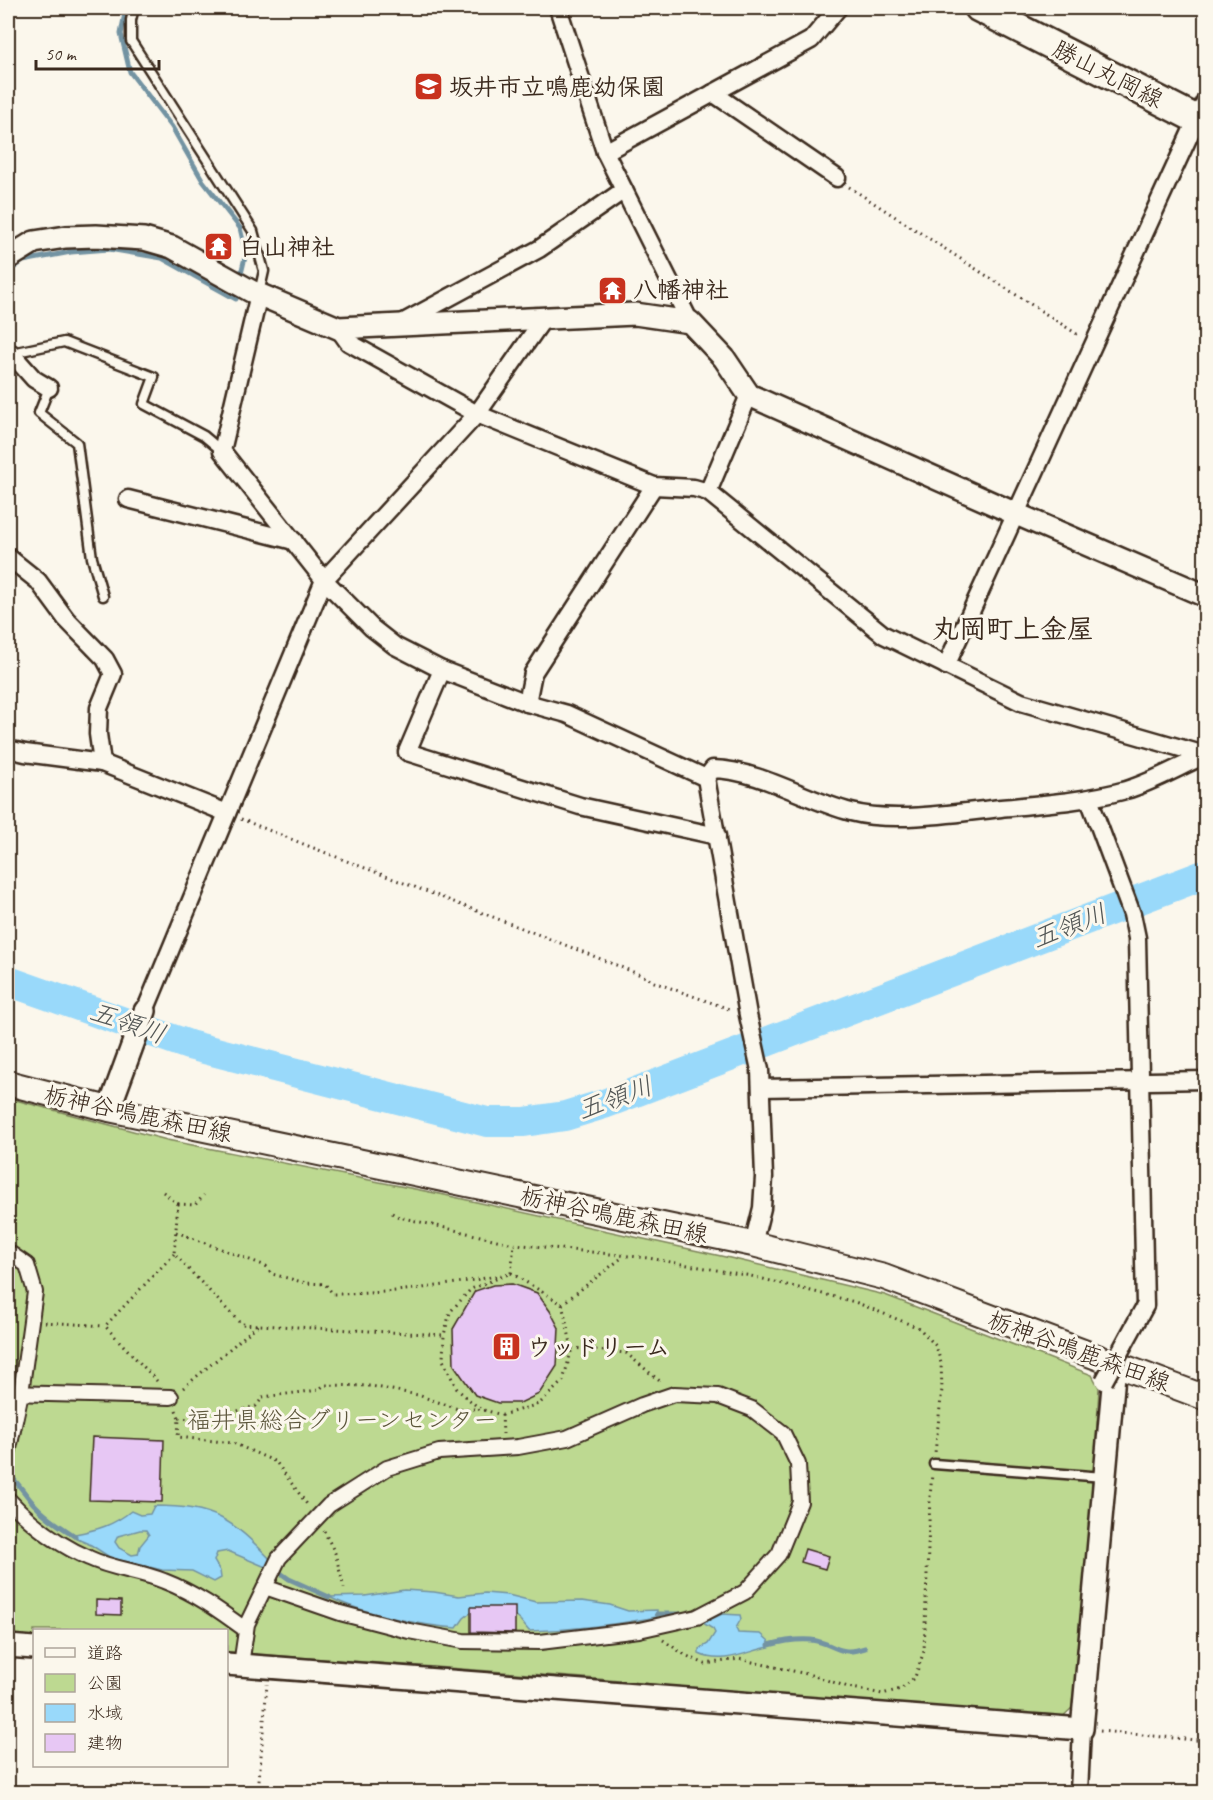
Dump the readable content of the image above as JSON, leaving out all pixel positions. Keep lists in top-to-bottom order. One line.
{"streets":{"main road":["勝山丸岡線","栃神谷鳴鹿森田線"]},"districts":["丸岡町上金屋"],"water":["五領川"],"parks":["福井県総合グリーンセンター"],"places":{"school or university":["坂井市立鳴鹿幼保園"],"temple":["白山神社","八幡神社"],"building":["ウッドリーム"]},"legend":["道路","公園","水域","建物"],"scale_bar":"50 m"}
